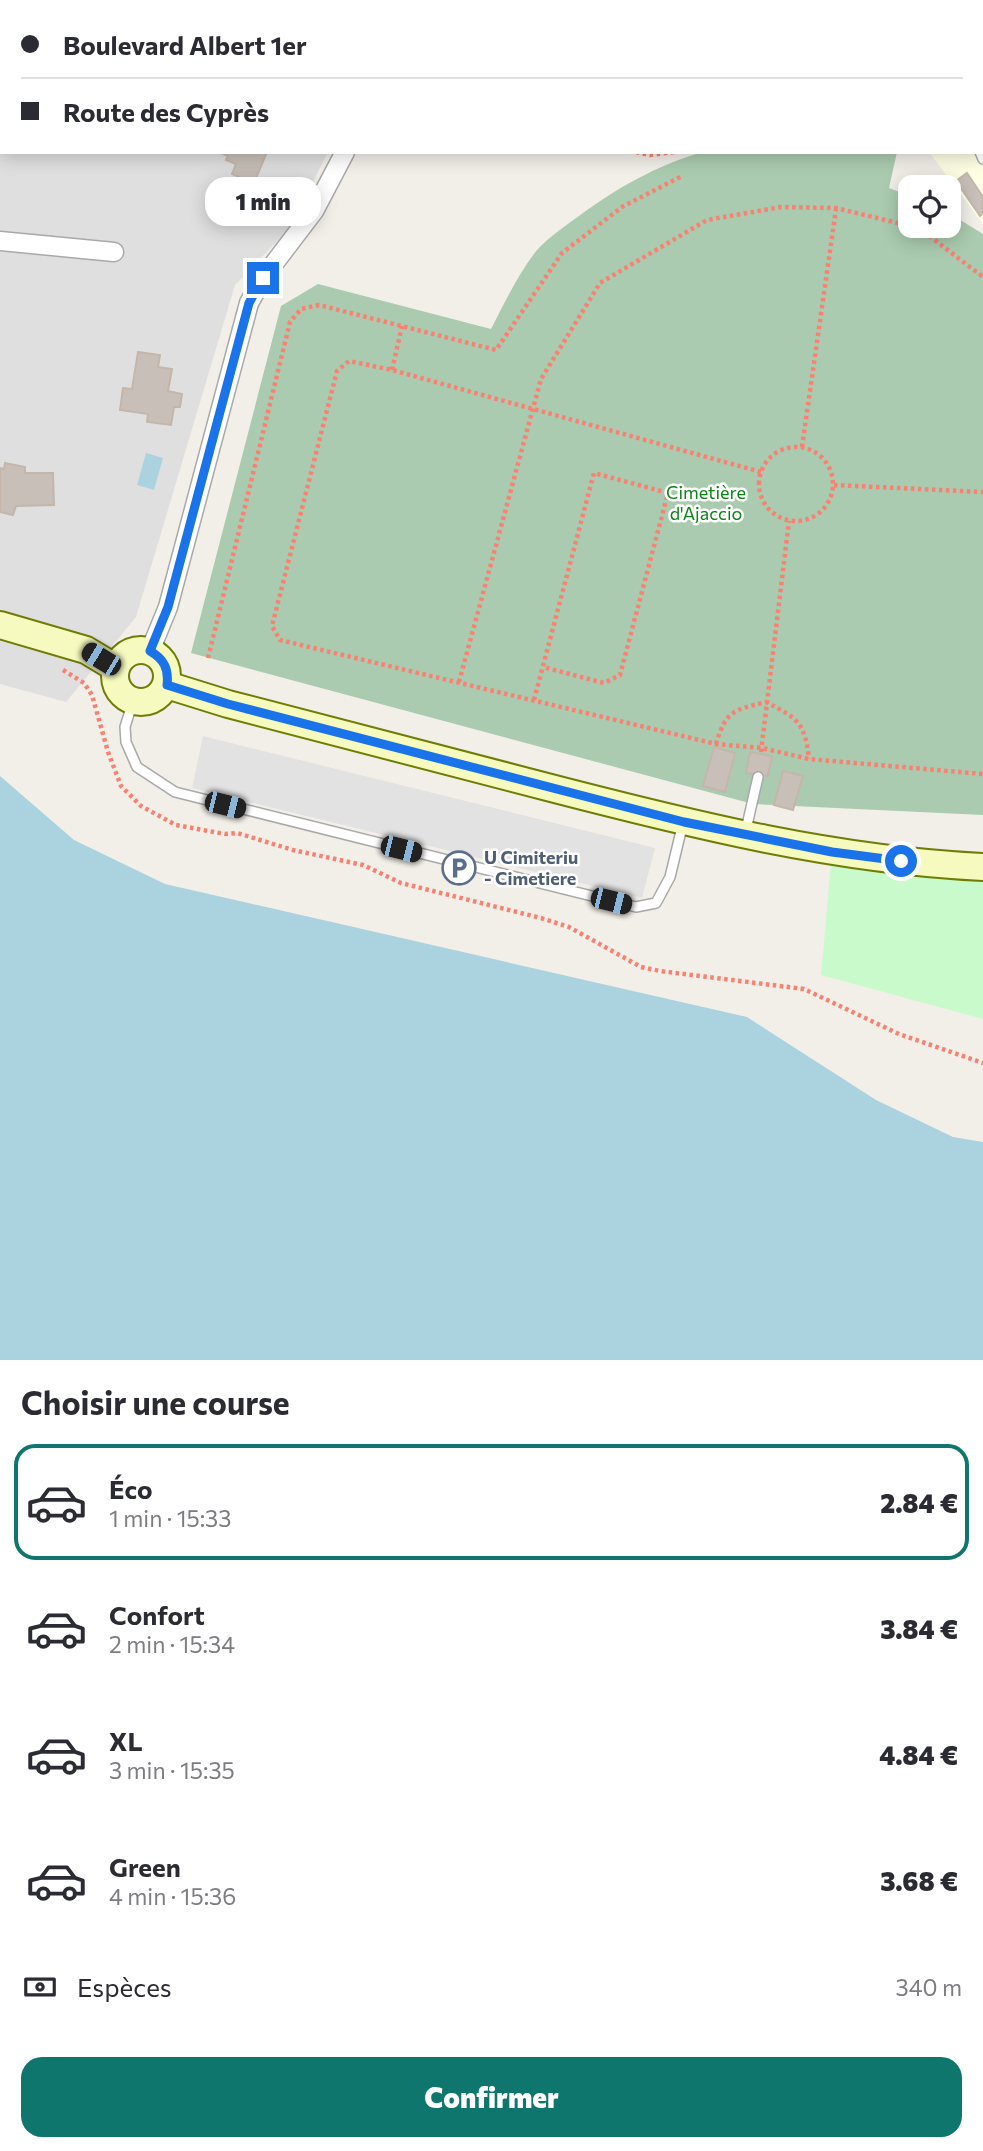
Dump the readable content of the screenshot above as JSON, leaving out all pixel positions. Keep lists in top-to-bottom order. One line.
{"parks":["Cimetière d'Ajaccio"],"places":{"parking":["U Cimiteriu - Cimetiere"]},"page":{"banner":["Boulevard Albert 1er","Route des Cyprès"],"bubble":"1 min","heading":"Choisir une course","list":[{"name":"Éco","note":"1 min · 15:33","value":"2.84 €"},{"name":"Confort","note":"2 min · 15:34","value":"3.84 €"},{"name":"XL","note":"3 min · 15:35","value":"4.84 €"},{"name":"Green","note":"4 min · 15:36","value":"3.68 €"}],"pay":["Espèces","340 m"],"buttons":"Confirmer"}}
